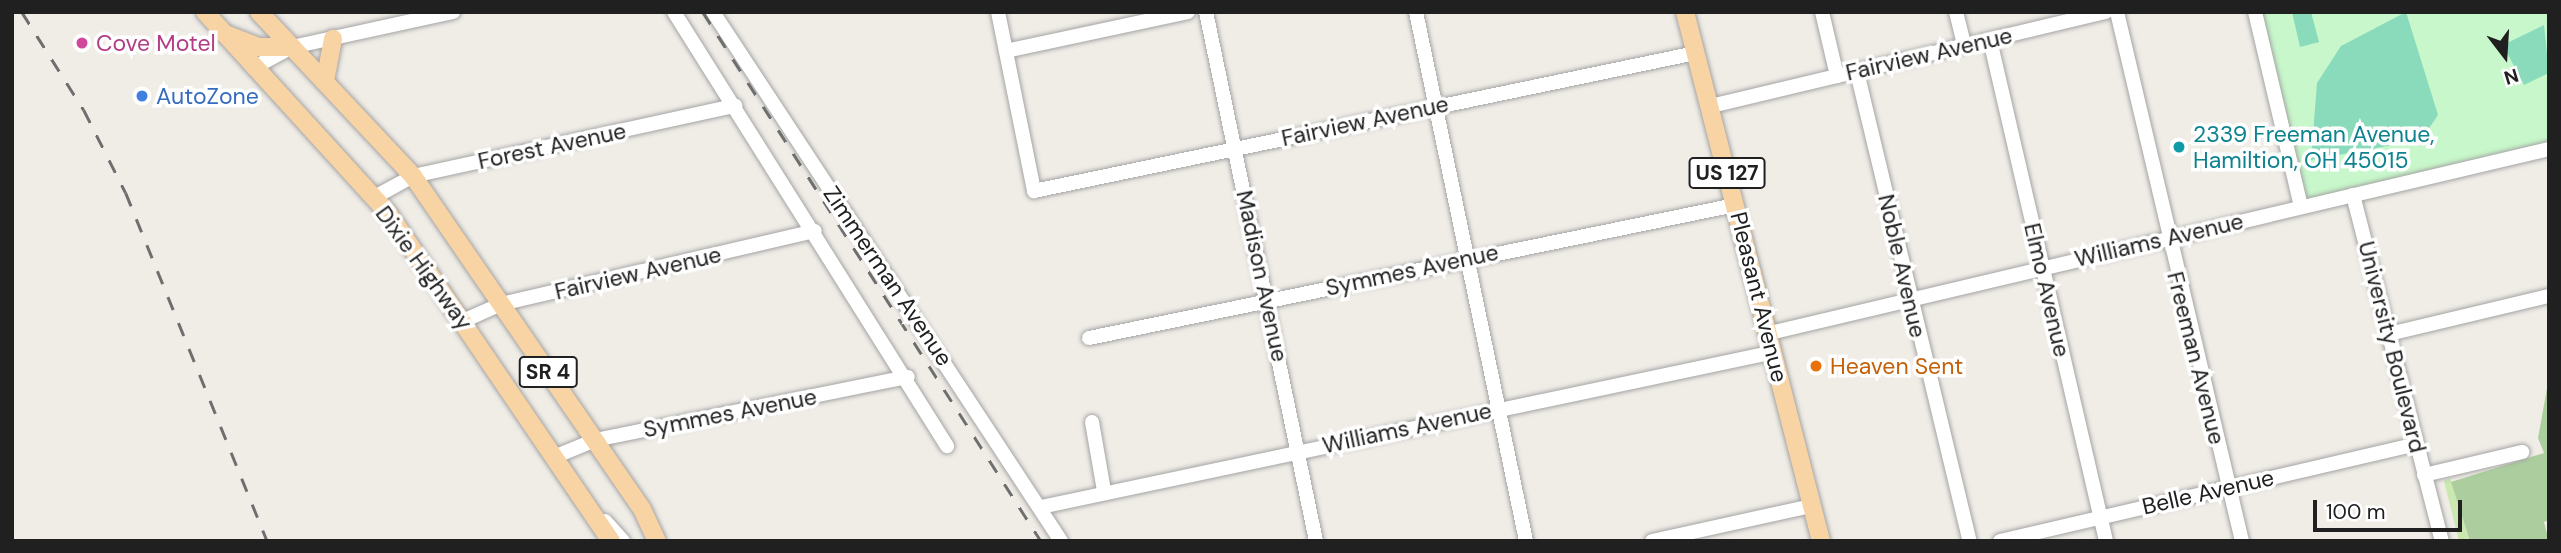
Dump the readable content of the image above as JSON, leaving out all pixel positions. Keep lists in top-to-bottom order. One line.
{"streets":{"main road":["US 127","Dixie Highway","Pleasant Avenue","SR 4"],"street":["Fairview Avenue","Forest Avenue","Williams Avenue","Noble Avenue","Symmes Avenue","Zimmerman Avenue","Madison Avenue","Elmo Avenue","University Boulevard","Freeman Avenue","Belle Avenue"]},"crossings":[["Fairview Avenue","Noble Avenue"],["Fairview Avenue","Dixie Highway"],["Fairview Avenue","Zimmerman Avenue"],["Fairview Avenue","Madison Avenue"],["Fairview Avenue","Elmo Avenue"],["Fairview Avenue","Pleasant Avenue"],["Forest Avenue","Dixie Highway"],["Forest Avenue","Zimmerman Avenue"],["Williams Avenue","Noble Avenue"],["Williams Avenue","Zimmerman Avenue"],["Williams Avenue","Madison Avenue"],["Williams Avenue","Elmo Avenue"],["Williams Avenue","Pleasant Avenue"],["Williams Avenue","University Boulevard"],["Williams Avenue","Freeman Avenue"],["Dixie Highway","Symmes Avenue"],["Dixie Highway","SR 4"],["Symmes Avenue","Zimmerman Avenue"],["Symmes Avenue","Madison Avenue"],["Symmes Avenue","Pleasant Avenue"],["Elmo Avenue","Belle Avenue"],["University Boulevard","Belle Avenue"],["Freeman Avenue","Belle Avenue"]],"places":["Cove Motel","AutoZone","2339 Freeman Avenue, Hamiltion, OH 45015","Heaven Sent"],"scale_bar":"100 m","north":"bottom"}
